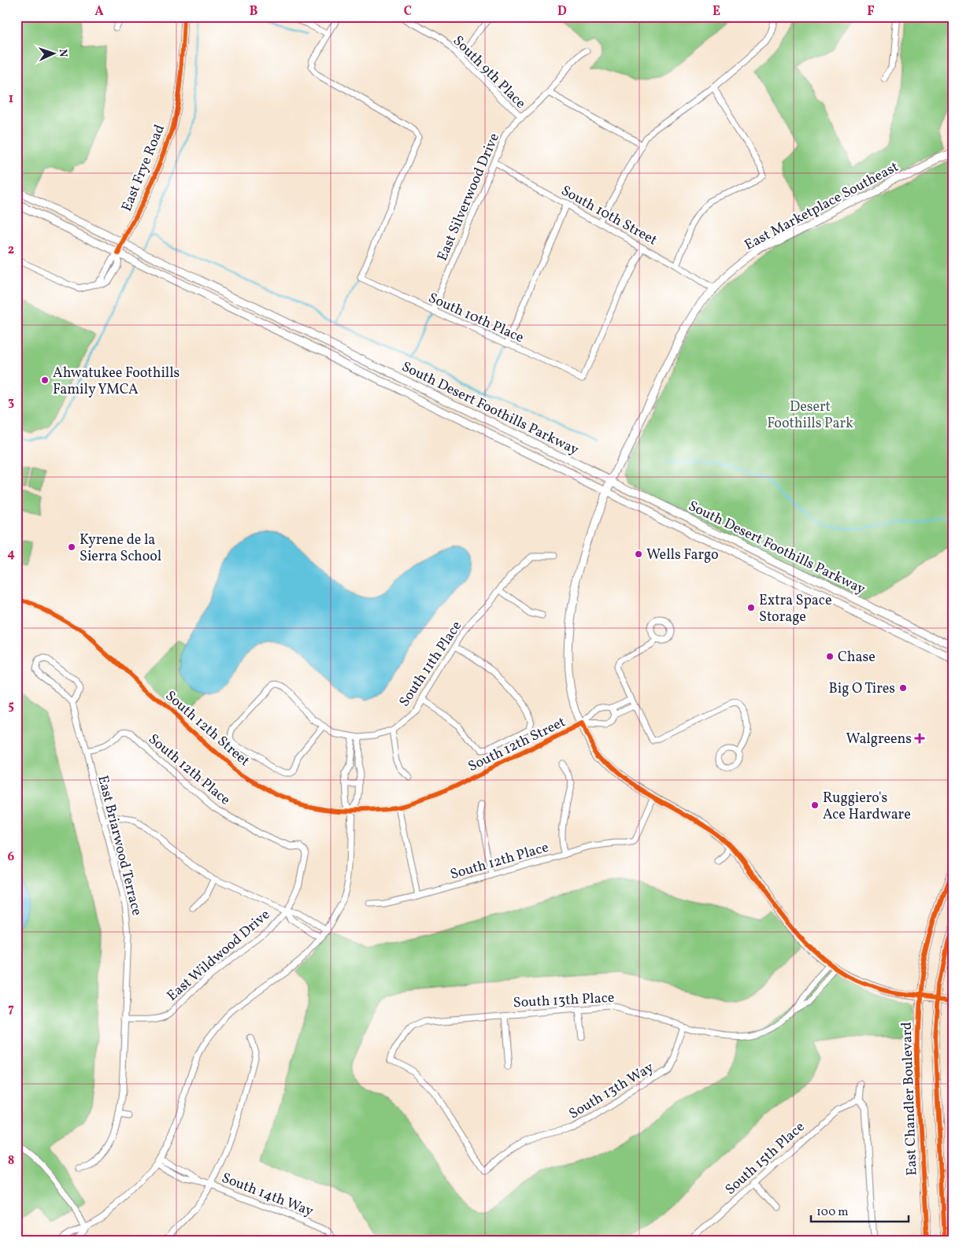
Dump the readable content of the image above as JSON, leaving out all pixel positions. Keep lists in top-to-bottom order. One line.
{"streets":{"street":["South 9th Place","East Frye Road","East Silverwood Drive","East Marketplace Southeast","South 10th Street","South 10th Place","South Desert Foothills Parkway","South 11th Place","South 12th Street","South 12th Place","East Briarwood Terrace","East Wildwood Drive","South 13th Place","South 13th Way","East Chandler Boulevard","South 15th Place","South 14th Way"]},"crossings":[["South 9th Place","East Silverwood Drive"],["East Frye Road","South Desert Foothills Parkway"],["East Silverwood Drive","South 10th Street"],["East Silverwood Drive","South 10th Place"],["East Marketplace Southeast","South 10th Street"],["East Marketplace Southeast","South Desert Foothills Parkway"],["East Marketplace Southeast","South 12th Street"],["South 10th Street","South 10th Place"],["South 12th Place","East Briarwood Terrace"],["South 12th Place","East Wildwood Drive"],["East Briarwood Terrace","East Wildwood Drive"],["South 13th Place","South 13th Way"]],"parks":["Desert Foothills Park"],"places":{"other":["Ahwatukee Foothills Family YMCA","Kyrene de la Sierra School","Wells Fargo","Extra Space Storage","Chase","Big O Tires","Ruggiero's Ace Hardware"],"health":["Walgreens"]},"scale_bar":"100 m","north":"right","grid":{"columns":["A","B","C","D","E","F"],"rows":["1","2","3","4","5","6","7","8"]}}
